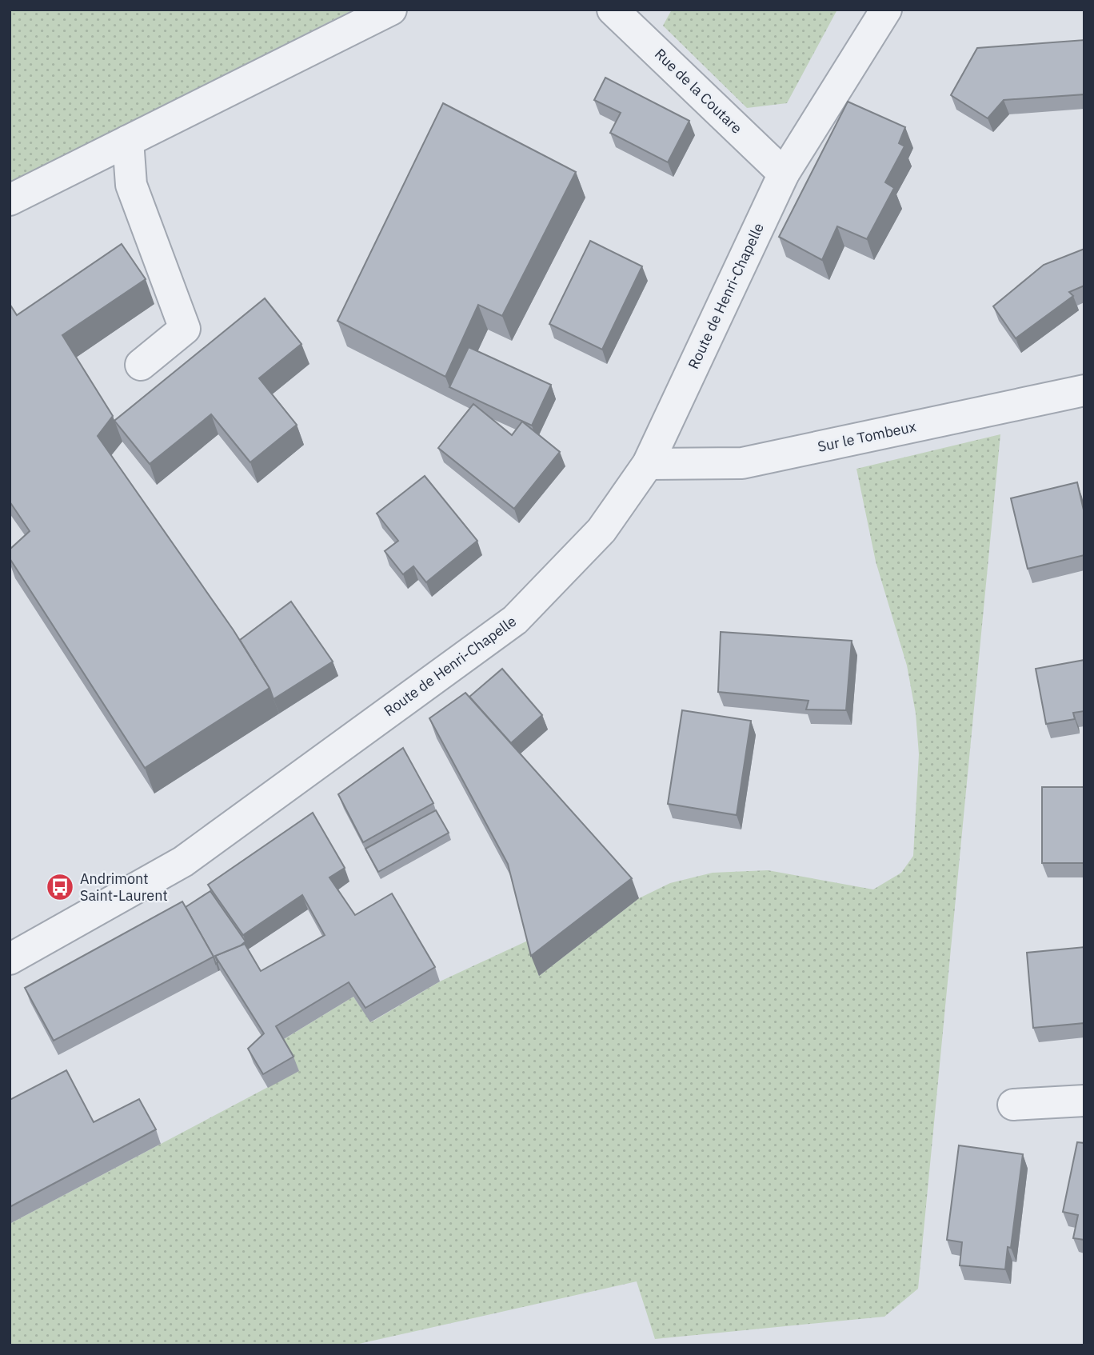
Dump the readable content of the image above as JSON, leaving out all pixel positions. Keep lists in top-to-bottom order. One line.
{"streets":{"street":["Rue de la Coutare","Route de Henri-Chapelle","Sur le Tombeux"]},"crossings":[["Rue de la Coutare","Route de Henri-Chapelle"],["Route de Henri-Chapelle","Sur le Tombeux"]],"places":{"bus stop":["Andrimont Saint-Laurent"]}}
